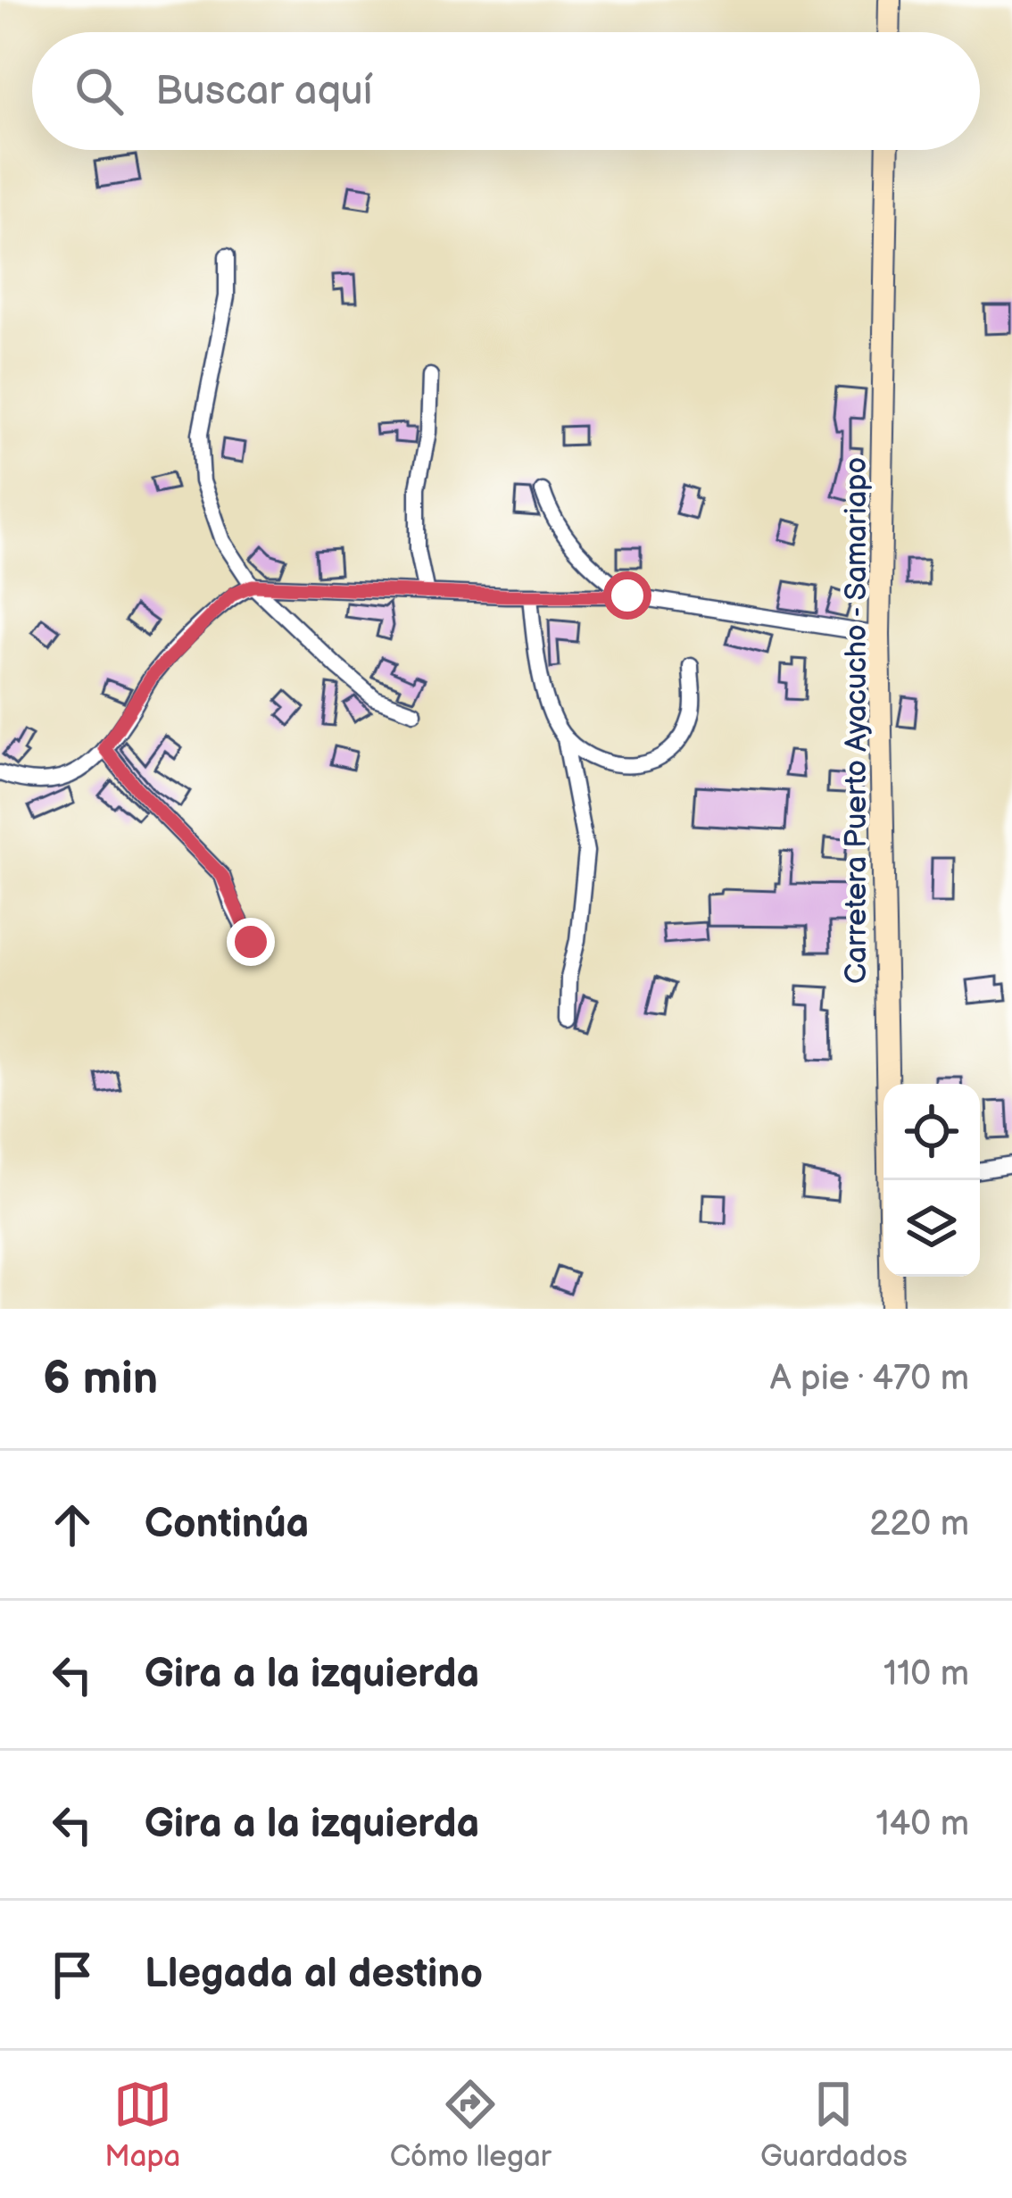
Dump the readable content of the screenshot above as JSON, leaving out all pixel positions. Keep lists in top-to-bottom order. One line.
{"streets":{"street":["Carretera Puerto Ayacucho - Samariapo"]},"page":{"search":"Buscar aquí","heading":["6 min","A pie · 470 m"],"list":[["Continúa","220 m"],["Gira a la izquierda","110 m"],["Gira a la izquierda","140 m"],"Llegada al destino"],"nav":["Mapa","Cómo llegar","Guardados"]}}
